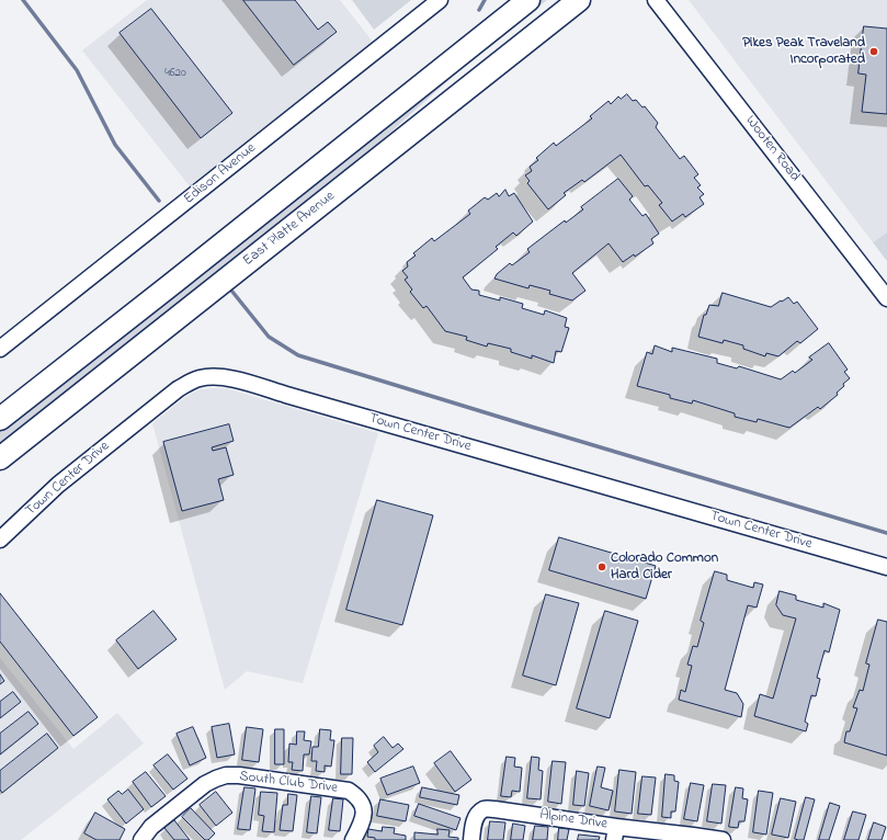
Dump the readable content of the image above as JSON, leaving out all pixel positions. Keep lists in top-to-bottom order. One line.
{"streets":{"highway":["East Platte Avenue"],"street":["Wooten Road","Edison Avenue","Town Center Drive","South Club Drive","Alpine Drive"]},"places":["Pikes Peak Traveland Incorporated","Colorado Common Hard Cider"],"house_numbers":["4620"]}
